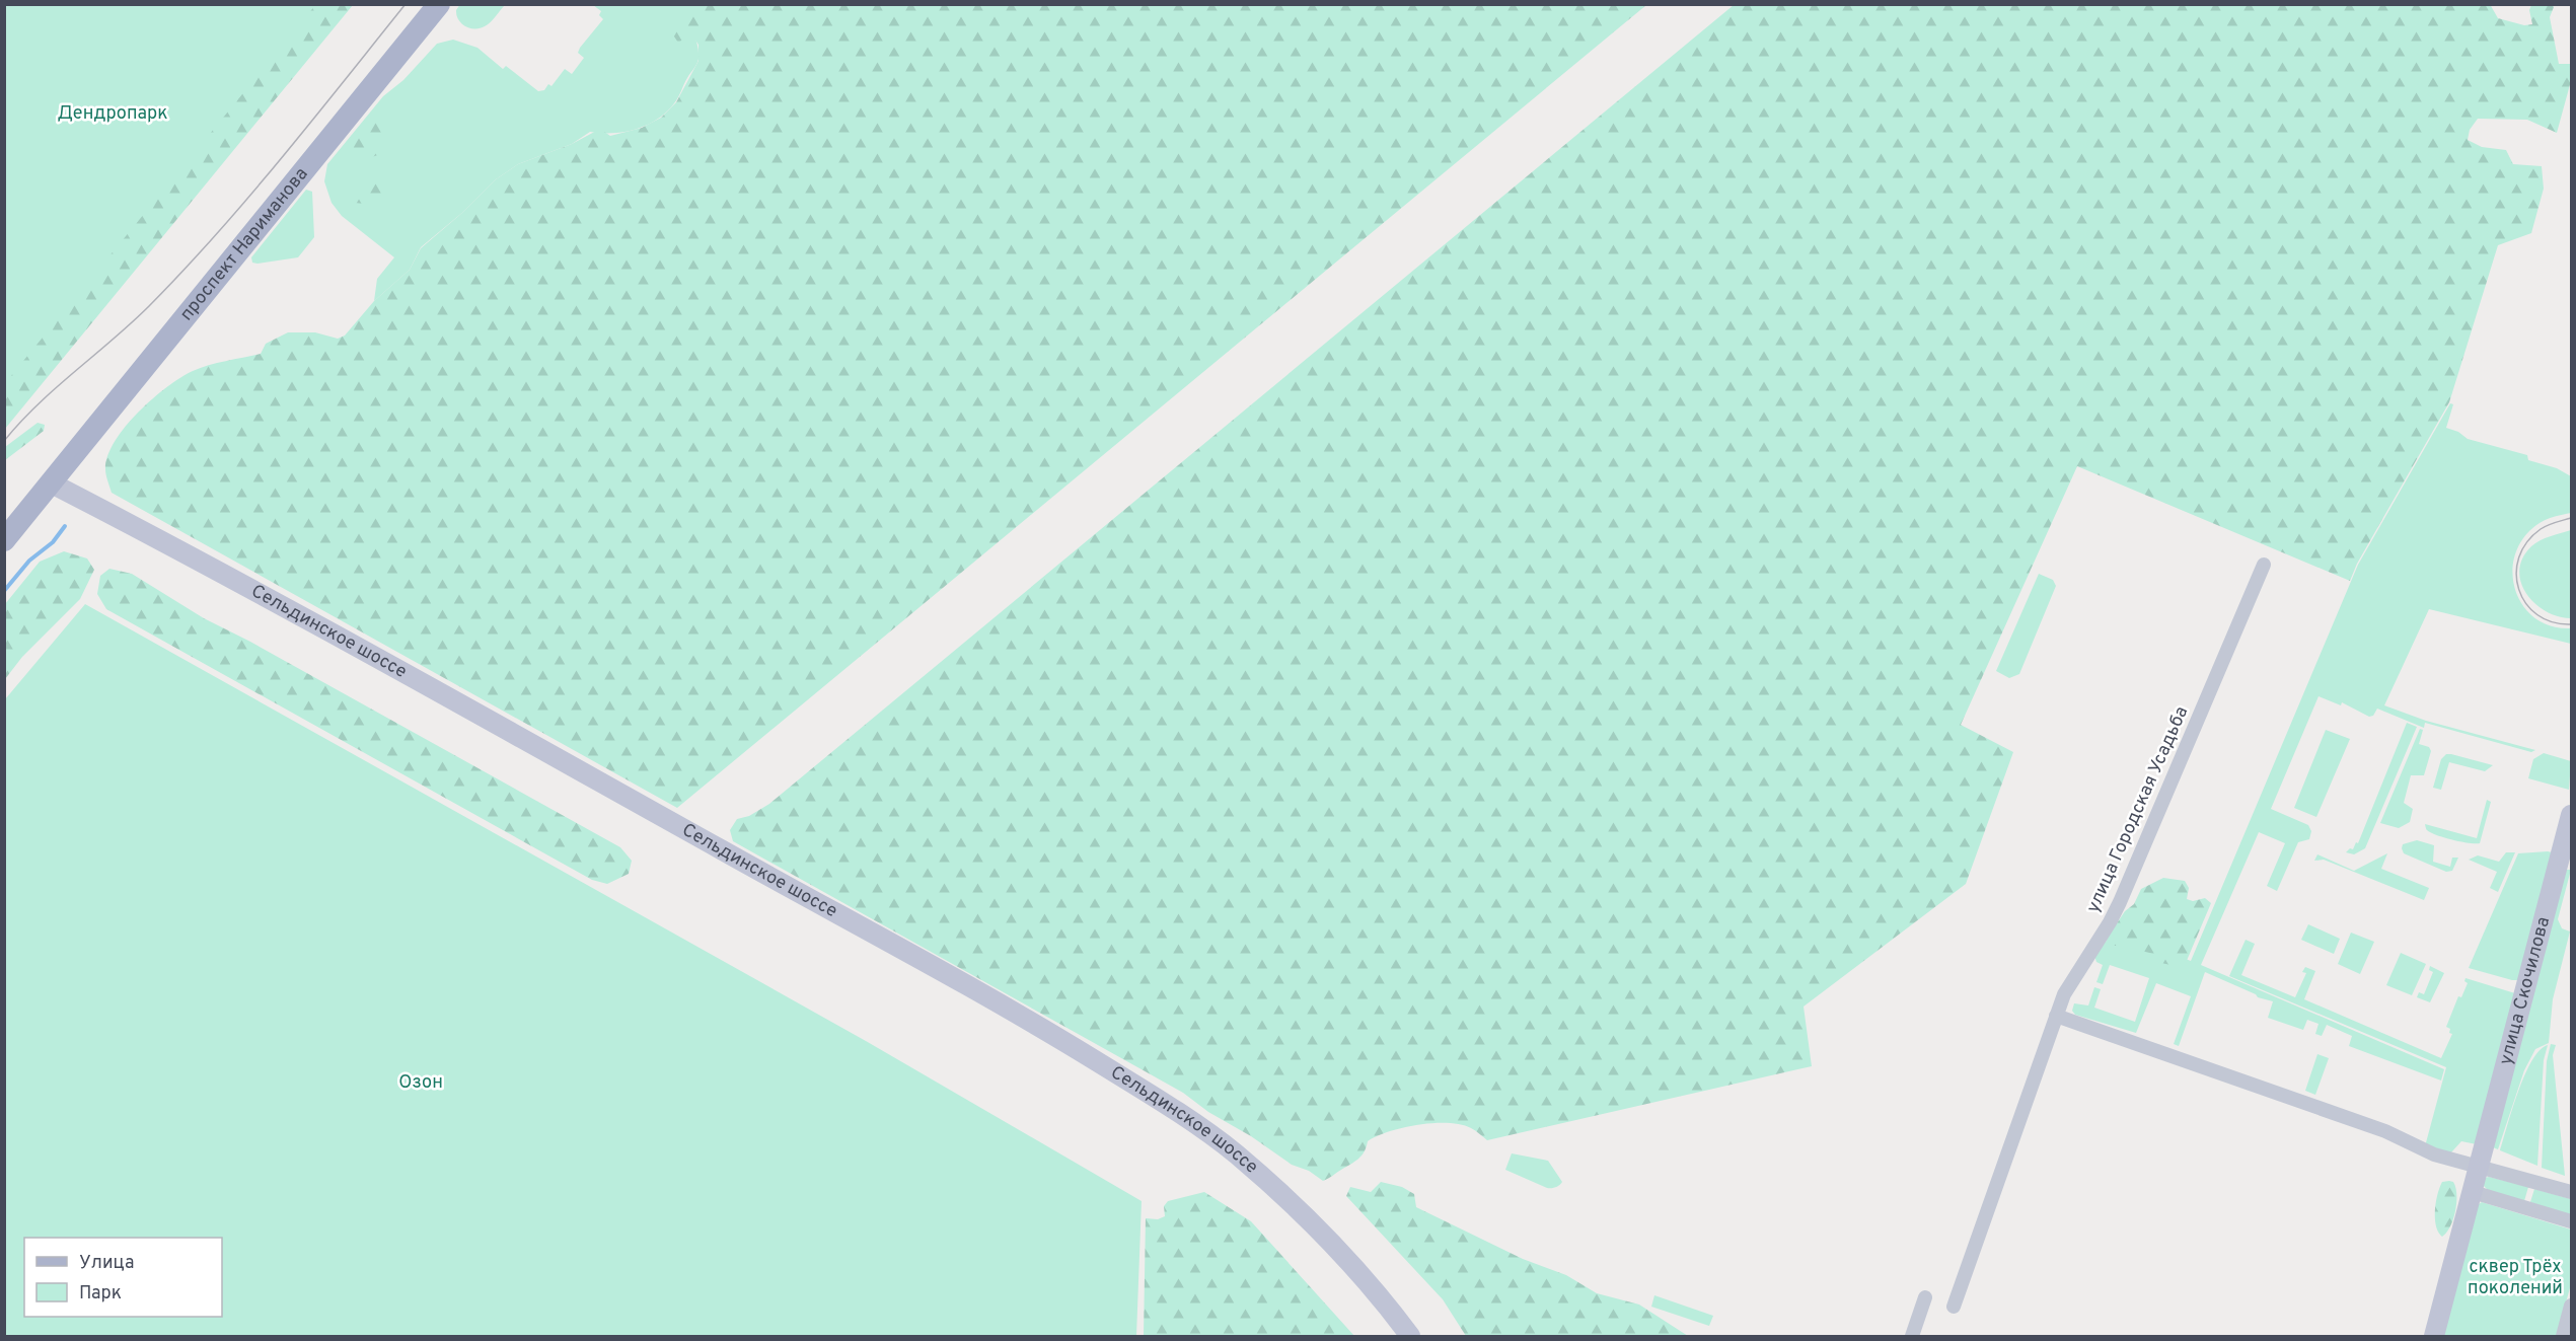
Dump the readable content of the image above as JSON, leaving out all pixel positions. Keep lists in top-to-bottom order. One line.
{"streets":{"main road":["проспект Нариманова","Сельдинское шоссе","улица Скочилова"],"street":["улица Городская Усадьба"]},"crossings":[["проспект Нариманова","Сельдинское шоссе"]],"parks":["Дендропарк","Озон","сквер Трёх поколений"],"legend":["Улица","Парк"]}
